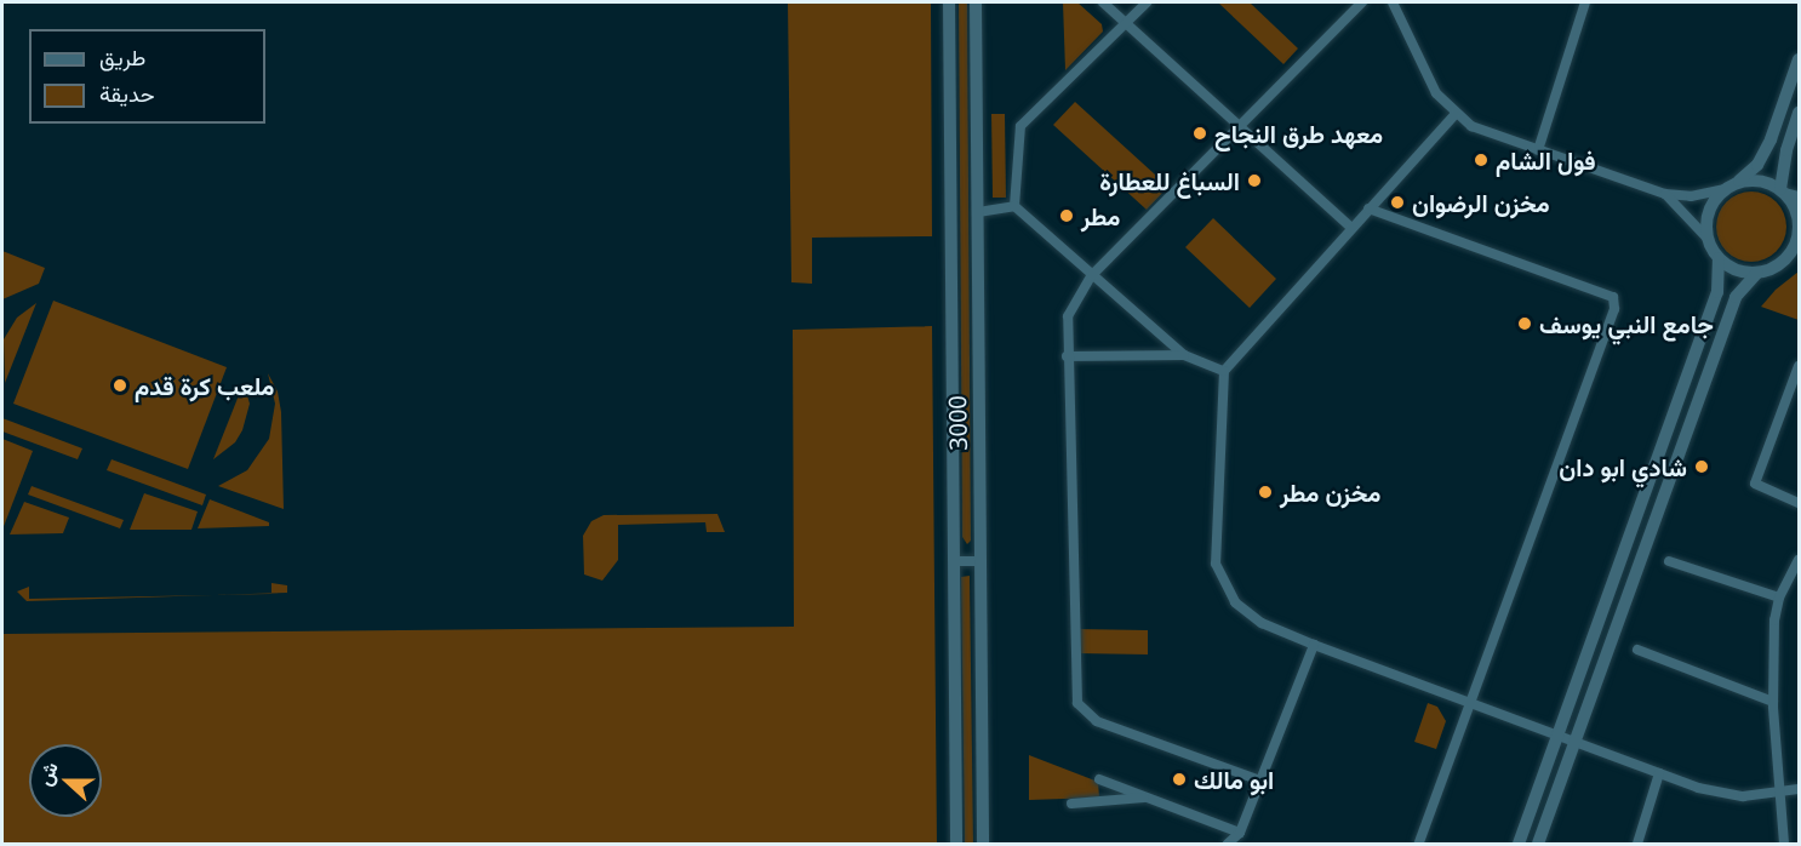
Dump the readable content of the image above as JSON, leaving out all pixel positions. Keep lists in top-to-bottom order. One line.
{"streets":{"street":["3000"]},"places":["معهد طرق النجاح","فول الشام","السباغ للعطارة","مخزن الرضوان","مطر","جامع النبي يوسف","ملعب كرة قدم","شادي ابو دان","مخزن مطر","ابو مالك"],"legend":["طريق","حديقة"],"north":"left"}
